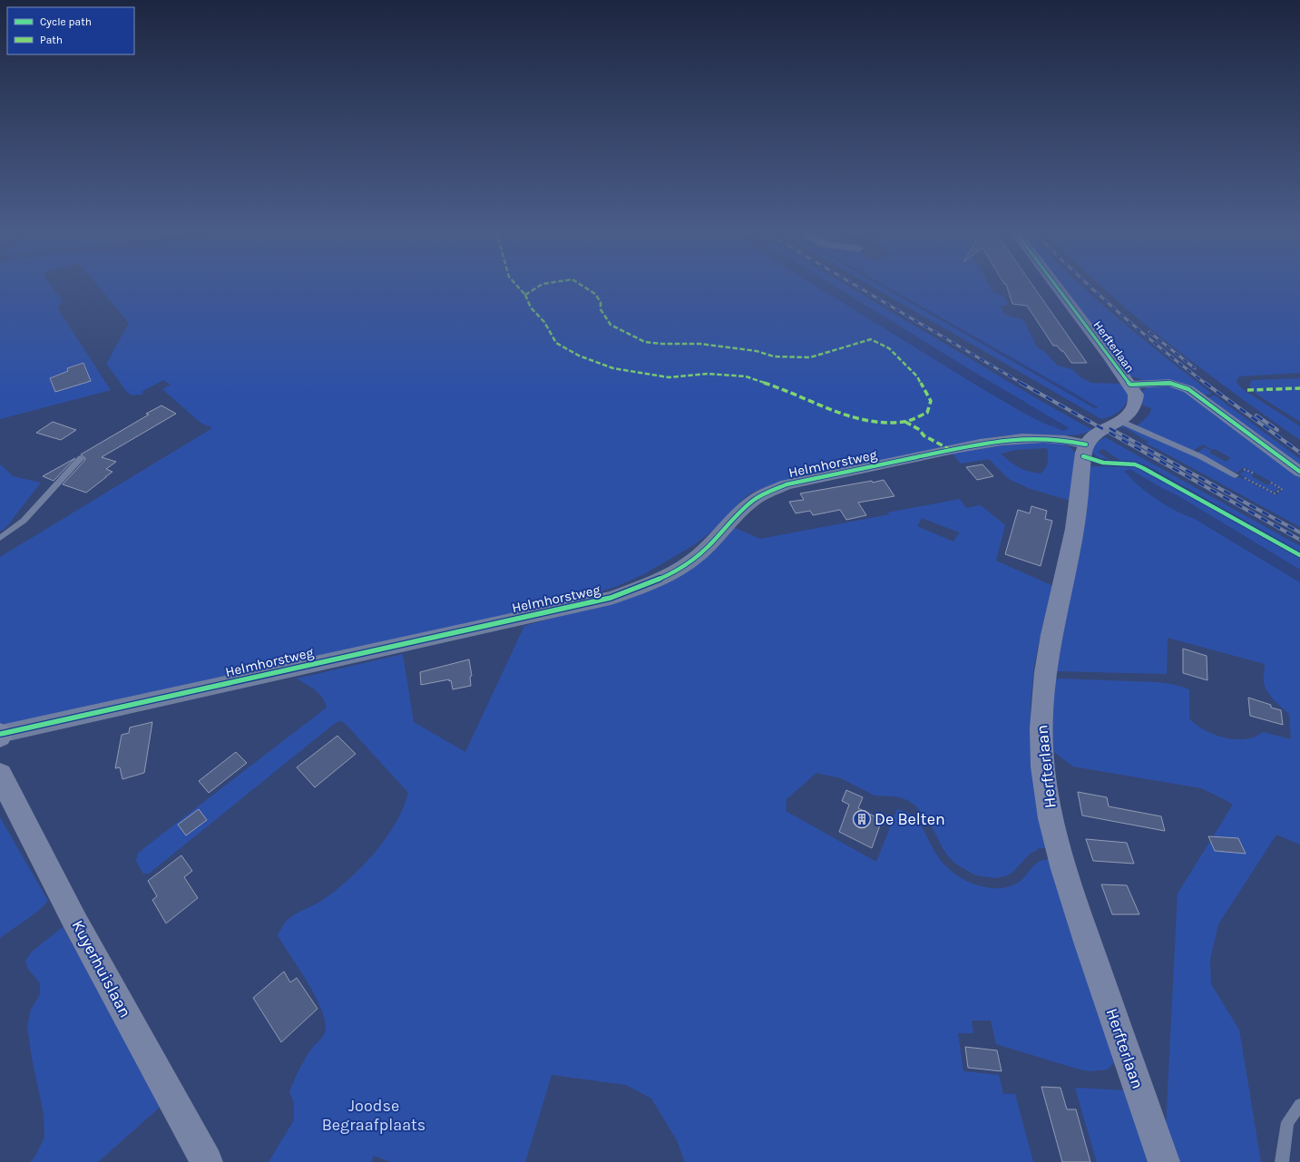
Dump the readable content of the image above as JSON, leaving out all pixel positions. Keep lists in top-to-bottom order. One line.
{"streets":{"street":["Herfterlaan","Helmhorstweg","Kuyerhuislaan"]},"crossings":[["Herfterlaan","Helmhorstweg"]],"parks":["Joodse Begraafplaats"],"places":{"building":["De Belten"]},"legend":["Cycle path","Path"]}
